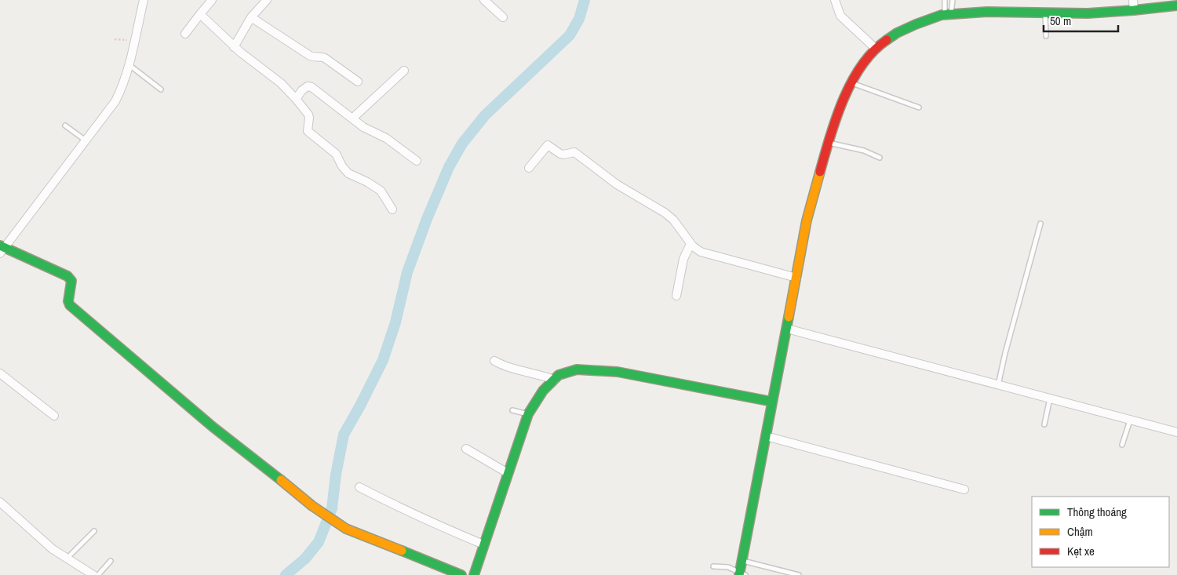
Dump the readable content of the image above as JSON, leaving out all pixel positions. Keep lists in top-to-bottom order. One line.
{"legend":["Thông thoáng","Chậm","Kẹt xe"],"scale_bar":"50 m"}
